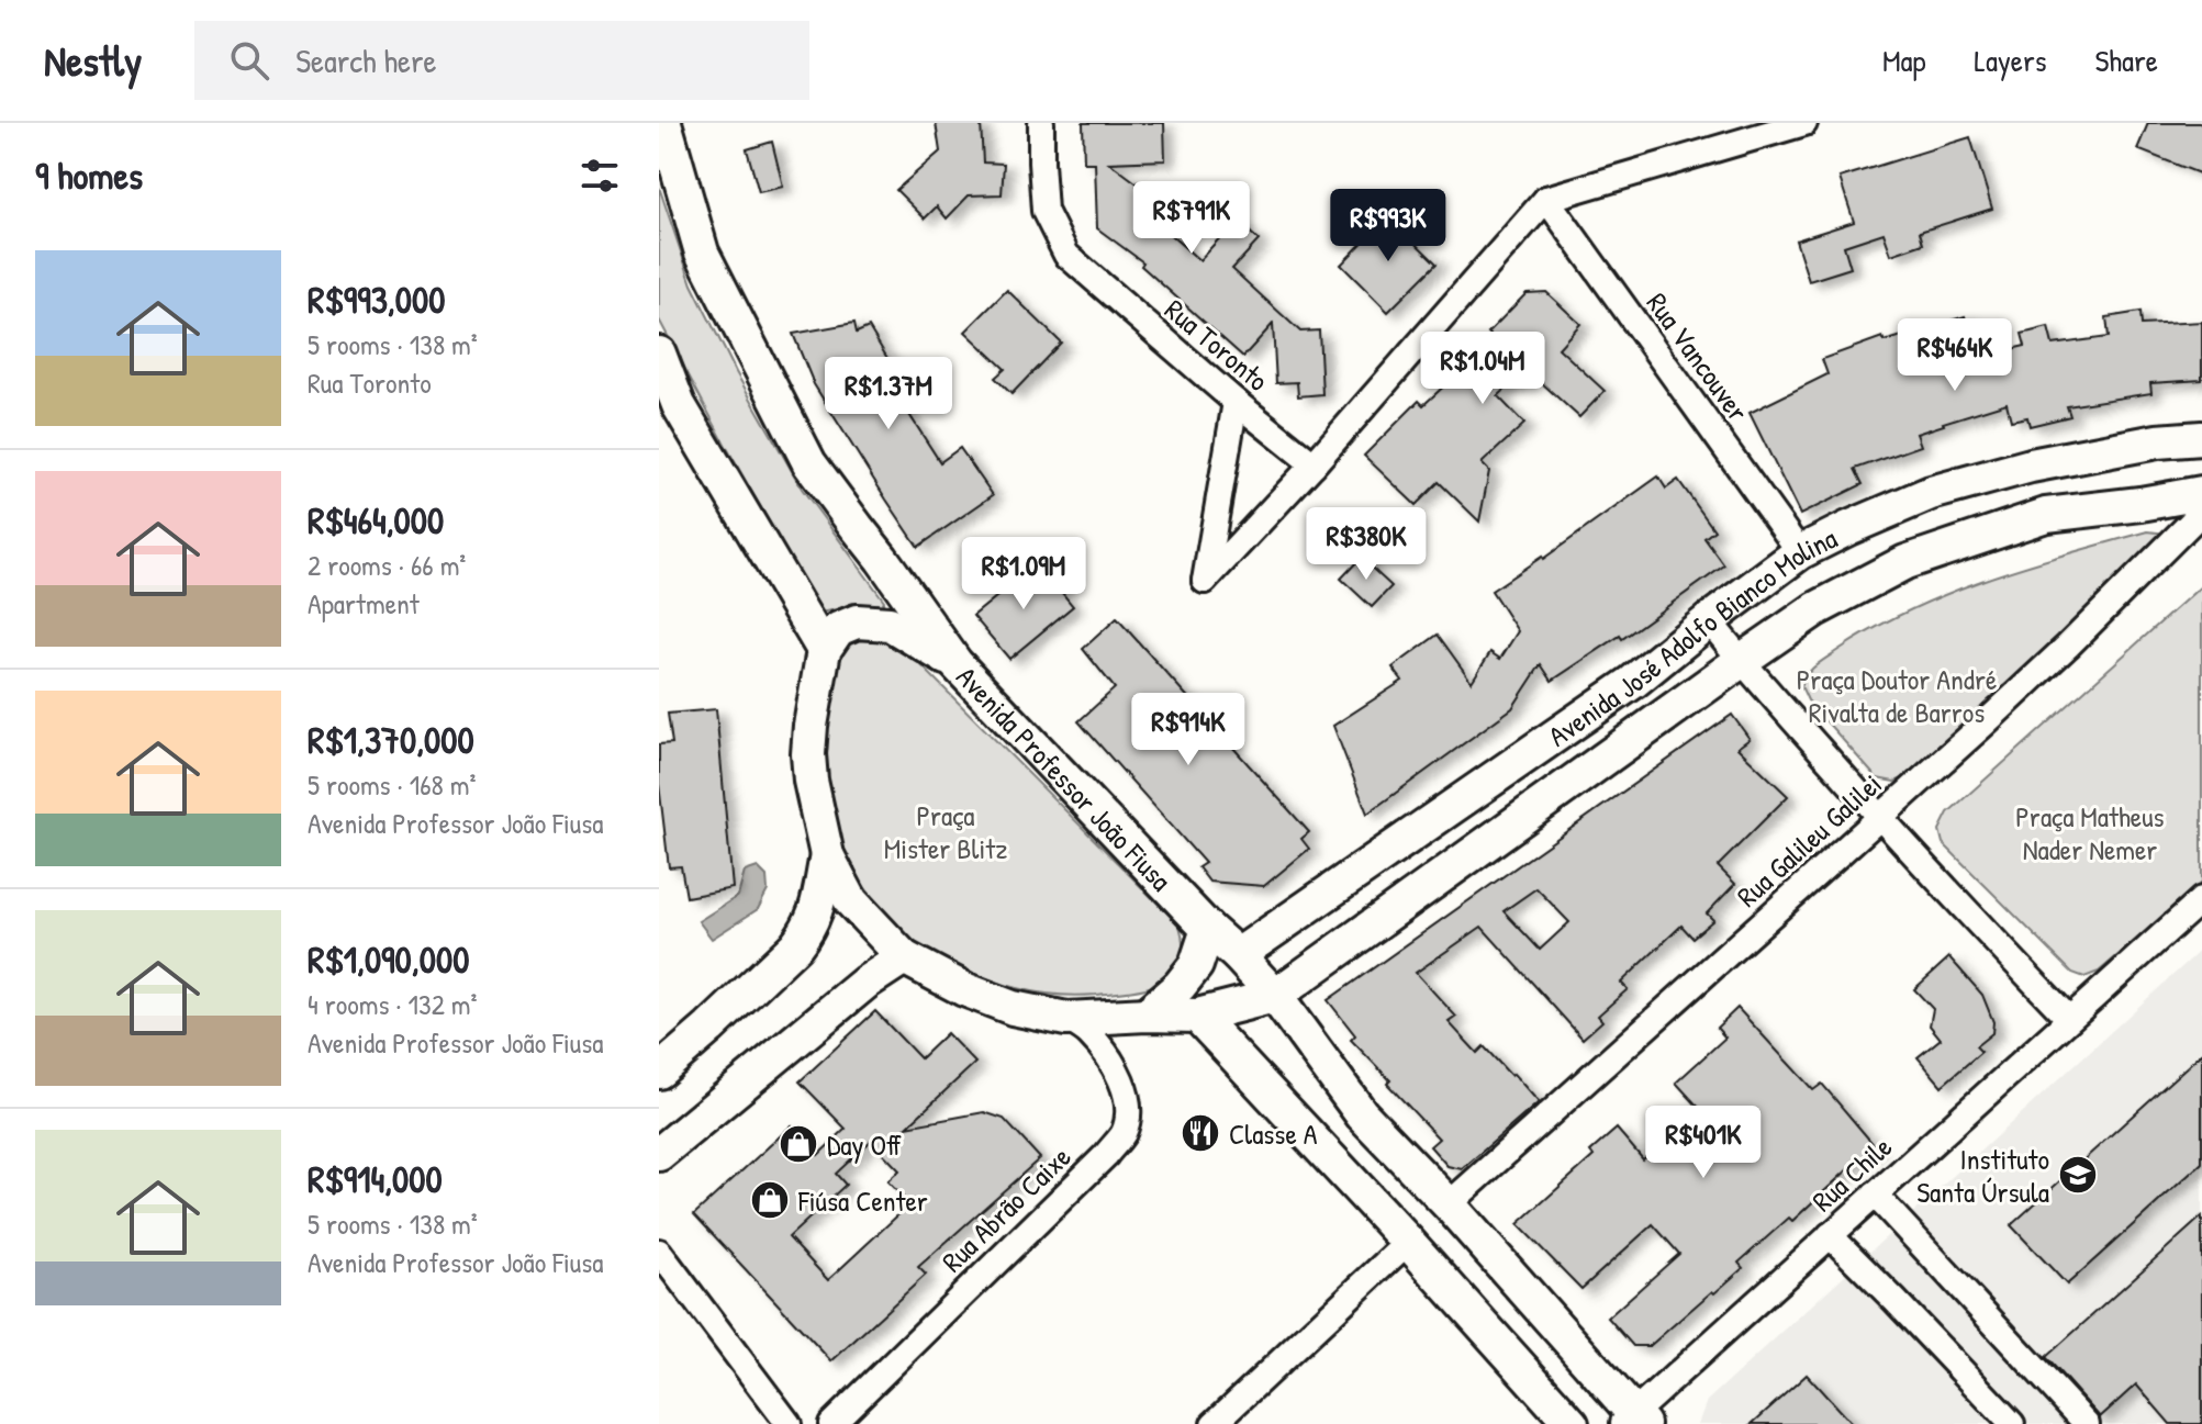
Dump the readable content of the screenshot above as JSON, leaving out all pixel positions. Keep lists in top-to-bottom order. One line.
{"streets":{"main road":["Avenida José Adolfo Bianco Molina","Avenida Professor João Fiusa"],"street":["Rua Toronto","Rua Vancouver","Rua Galileu Galilei","Rua Chile","Rua Abrão Caixe"]},"crossings":[["Rua Vancouver","Avenida José Adolfo Bianco Molina"],["Avenida José Adolfo Bianco Molina","Avenida Professor João Fiusa"],["Avenida Professor João Fiusa","Rua Galileu Galilei"],["Avenida Professor João Fiusa","Rua Chile"]],"parks":["Praça Doutor André Rivalta de Barros","Praça Mister Blitz","Praça Matheus Nader Nemer"],"places":{"restaurant":["Classe A"],"shop":["Day Off","Fiúsa Center"],"school or university":["Instituto Santa Úrsula"]},"page":{"header":"Nestly","search":"Search here","nav":["Map","Layers","Share"],"heading":"9 homes","price":["R$791K","R$993K","R$464K","R$1.04M","R$1.37M","R$380K","R$1.09M","R$914K","R$401K"],"list":[{"name":"R$993,000","note":"5 rooms · 138 m² · Rua Toronto"},{"name":"R$464,000","note":"2 rooms · 66 m² · Apartment"},{"name":"R$1,370,000","note":"5 rooms · 168 m² · Avenida Professor João Fiusa"},{"name":"R$1,090,000","note":"4 rooms · 132 m² · Avenida Professor João Fiusa"},{"name":"R$914,000","note":"5 rooms · 138 m² · Avenida Professor João Fiusa"}]}}
